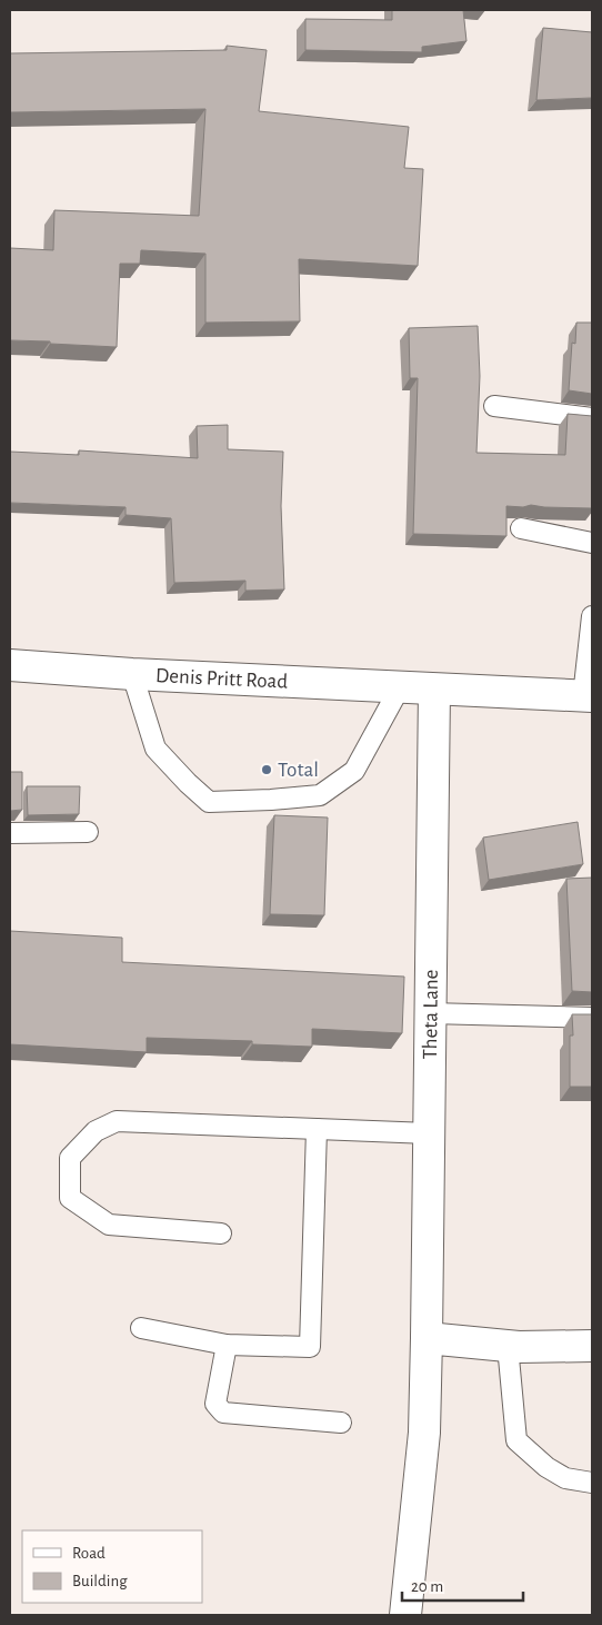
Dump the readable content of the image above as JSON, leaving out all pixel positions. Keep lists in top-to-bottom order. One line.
{"streets":{"street":["Denis Pritt Road","Theta Lane"]},"crossings":[["Denis Pritt Road","Theta Lane"]],"places":["Total"],"legend":["Road","Building"],"scale_bar":"20 m"}
